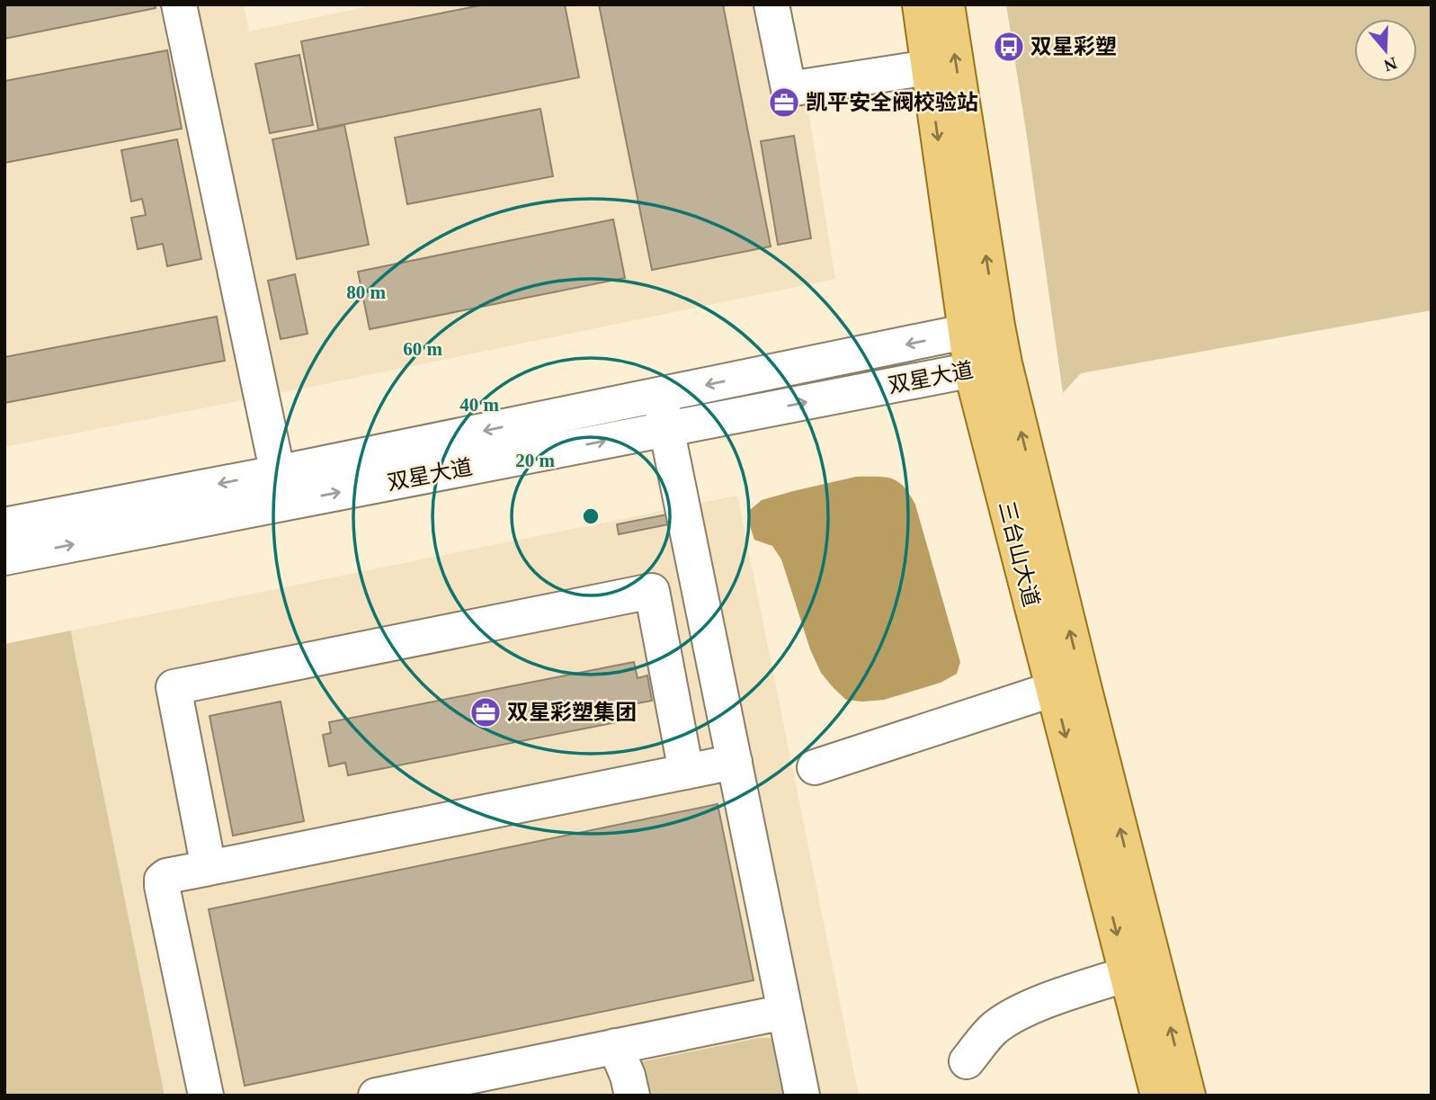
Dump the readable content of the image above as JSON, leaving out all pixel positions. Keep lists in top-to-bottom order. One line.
{"streets":{"main road":["三台山大道"],"street":["双星大道"]},"crossings":[["双星大道","三台山大道"]],"places":{"bus stop":["双星彩塑"],"office":["凯平安全阀校验站","双星彩塑集团"]},"north":"bottom","rings":["80 m","60 m","40 m","20 m"]}
